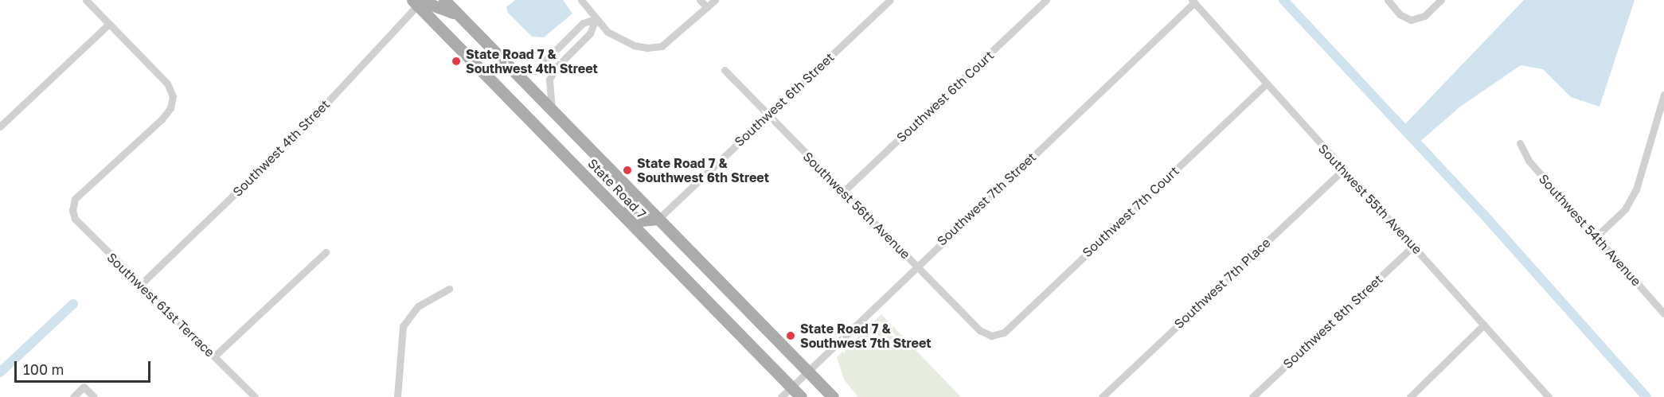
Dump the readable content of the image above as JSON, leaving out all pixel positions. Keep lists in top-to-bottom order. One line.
{"streets":{"main road":["State Road 7"],"street":["Southwest 6th Court","Southwest 6th Street","Southwest 4th Street","Southwest 7th Street","Southwest 55th Avenue","Southwest 56th Avenue","Southwest 7th Court","Southwest 54th Avenue","Southwest 7th Place","Southwest 61st Terrace","Southwest 8th Street"]},"crossings":[["Southwest 6th Court","Southwest 56th Avenue"],["Southwest 6th Street","State Road 7"],["Southwest 6th Street","Southwest 56th Avenue"],["Southwest 4th Street","State Road 7"],["Southwest 4th Street","Southwest 61st Terrace"],["State Road 7","Southwest 7th Street"],["Southwest 7th Street","Southwest 55th Avenue"],["Southwest 7th Street","Southwest 56th Avenue"],["Southwest 55th Avenue","Southwest 7th Court"],["Southwest 55th Avenue","Southwest 7th Place"],["Southwest 55th Avenue","Southwest 8th Street"],["Southwest 56th Avenue","Southwest 7th Court"]],"places":["State Road 7 & Southwest 4th Street","State Road 7 & Southwest 6th Street","State Road 7 & Southwest 7th Street"],"scale_bar":"100 m"}
